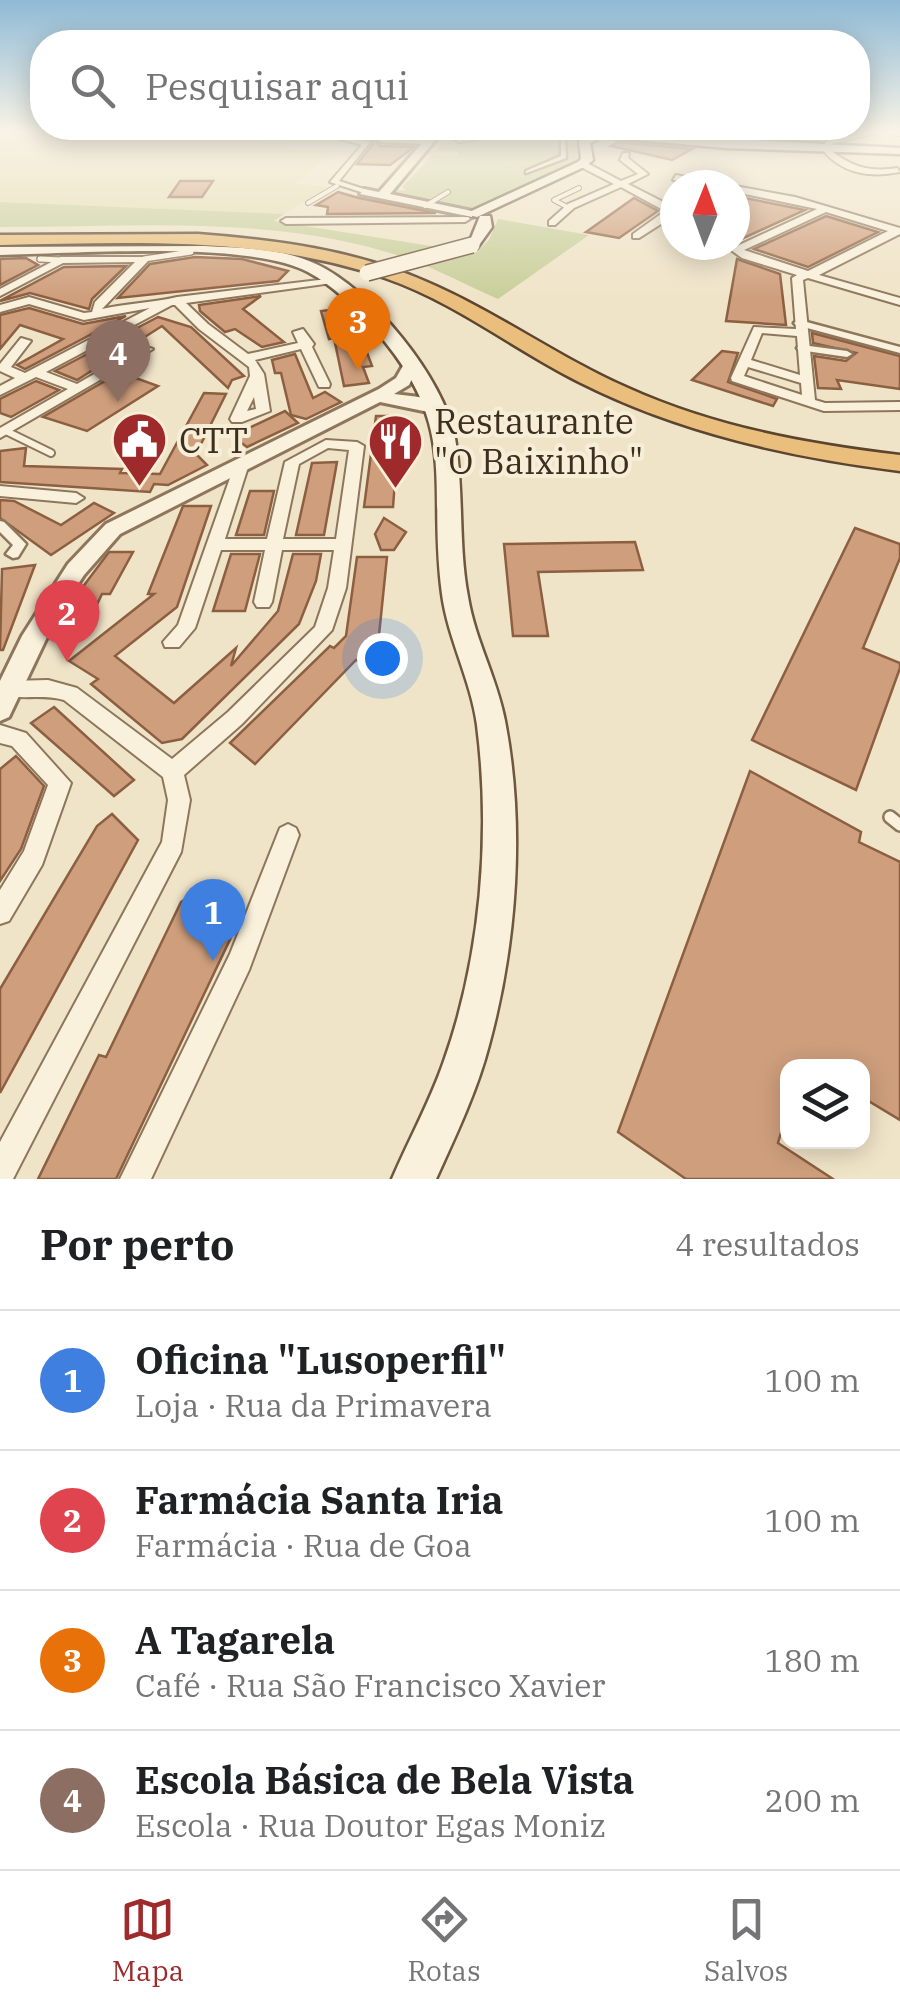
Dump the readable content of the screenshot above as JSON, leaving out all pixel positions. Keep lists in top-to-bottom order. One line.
{"places":{"public building":["CTT"],"restaurant":["Restaurante \"O Baixinho\""]},"north":"top","page":{"search":"Pesquisar aqui","pins":["3","4","2","1"],"heading":["Por perto","4 resultados"],"list":[{"mark":"1","name":"Oficina \"Lusoperfil\"","note":"Loja · Rua da Primavera","value":"100 m"},{"mark":"2","name":"Farmácia Santa Iria","note":"Farmácia · Rua de Goa","value":"100 m"},{"mark":"3","name":"A Tagarela","note":"Café · Rua São Francisco Xavier","value":"180 m"},{"mark":"4","name":"Escola Básica de Bela Vista","note":"Escola · Rua Doutor Egas Moniz","value":"200 m"}],"nav":["Mapa","Rotas","Salvos"]}}
